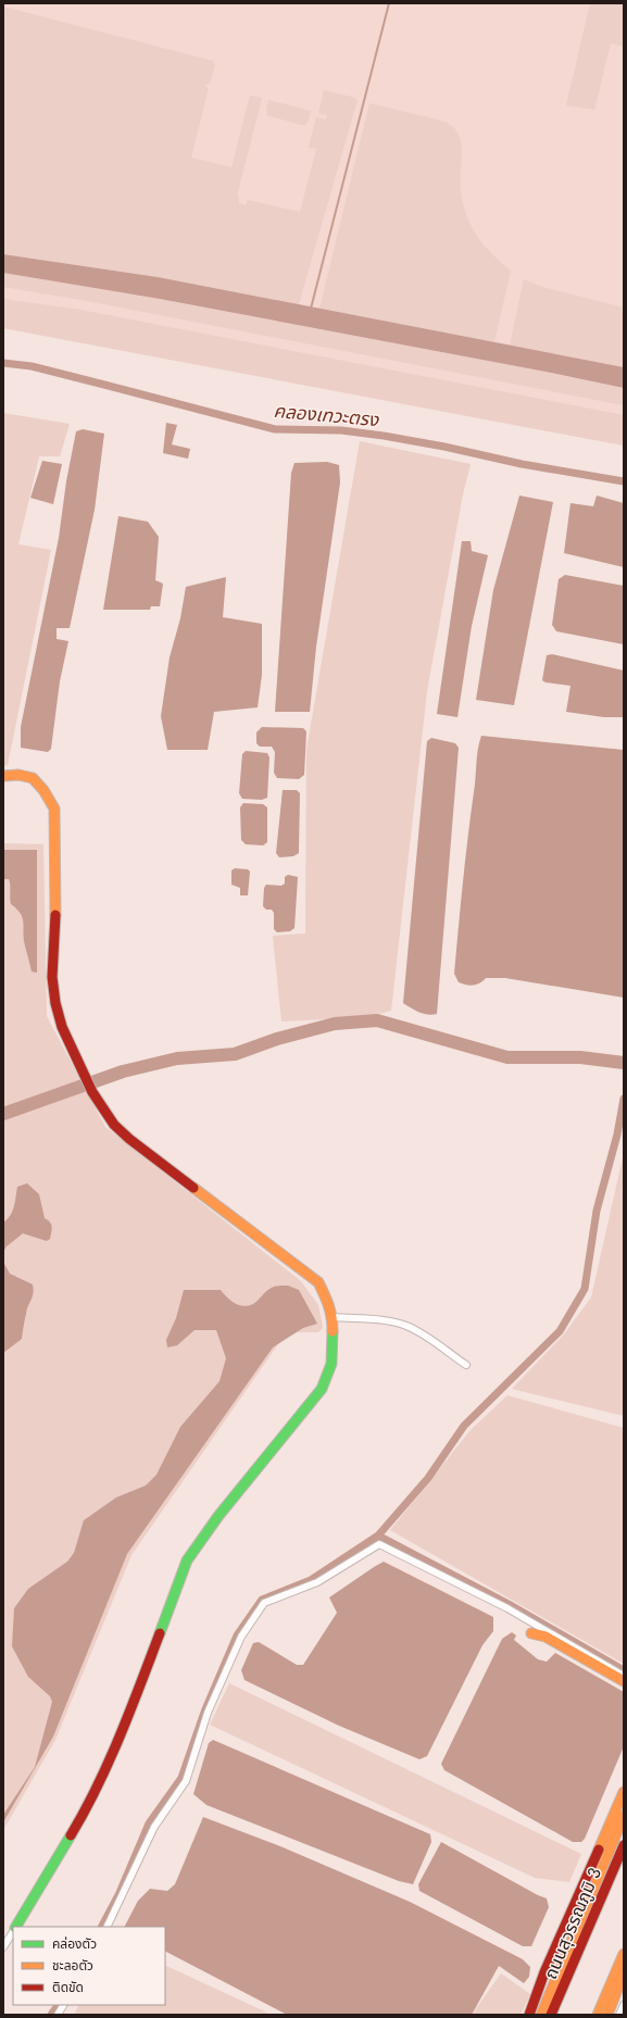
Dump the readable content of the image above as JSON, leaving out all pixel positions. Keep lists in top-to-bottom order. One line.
{"streets":{"main road":["ถนนสุวรรณภูมิ 3"]},"water":["คลองเทวะตรง"],"legend":["คล่องตัว","ชะลอตัว","ติดขัด"]}
